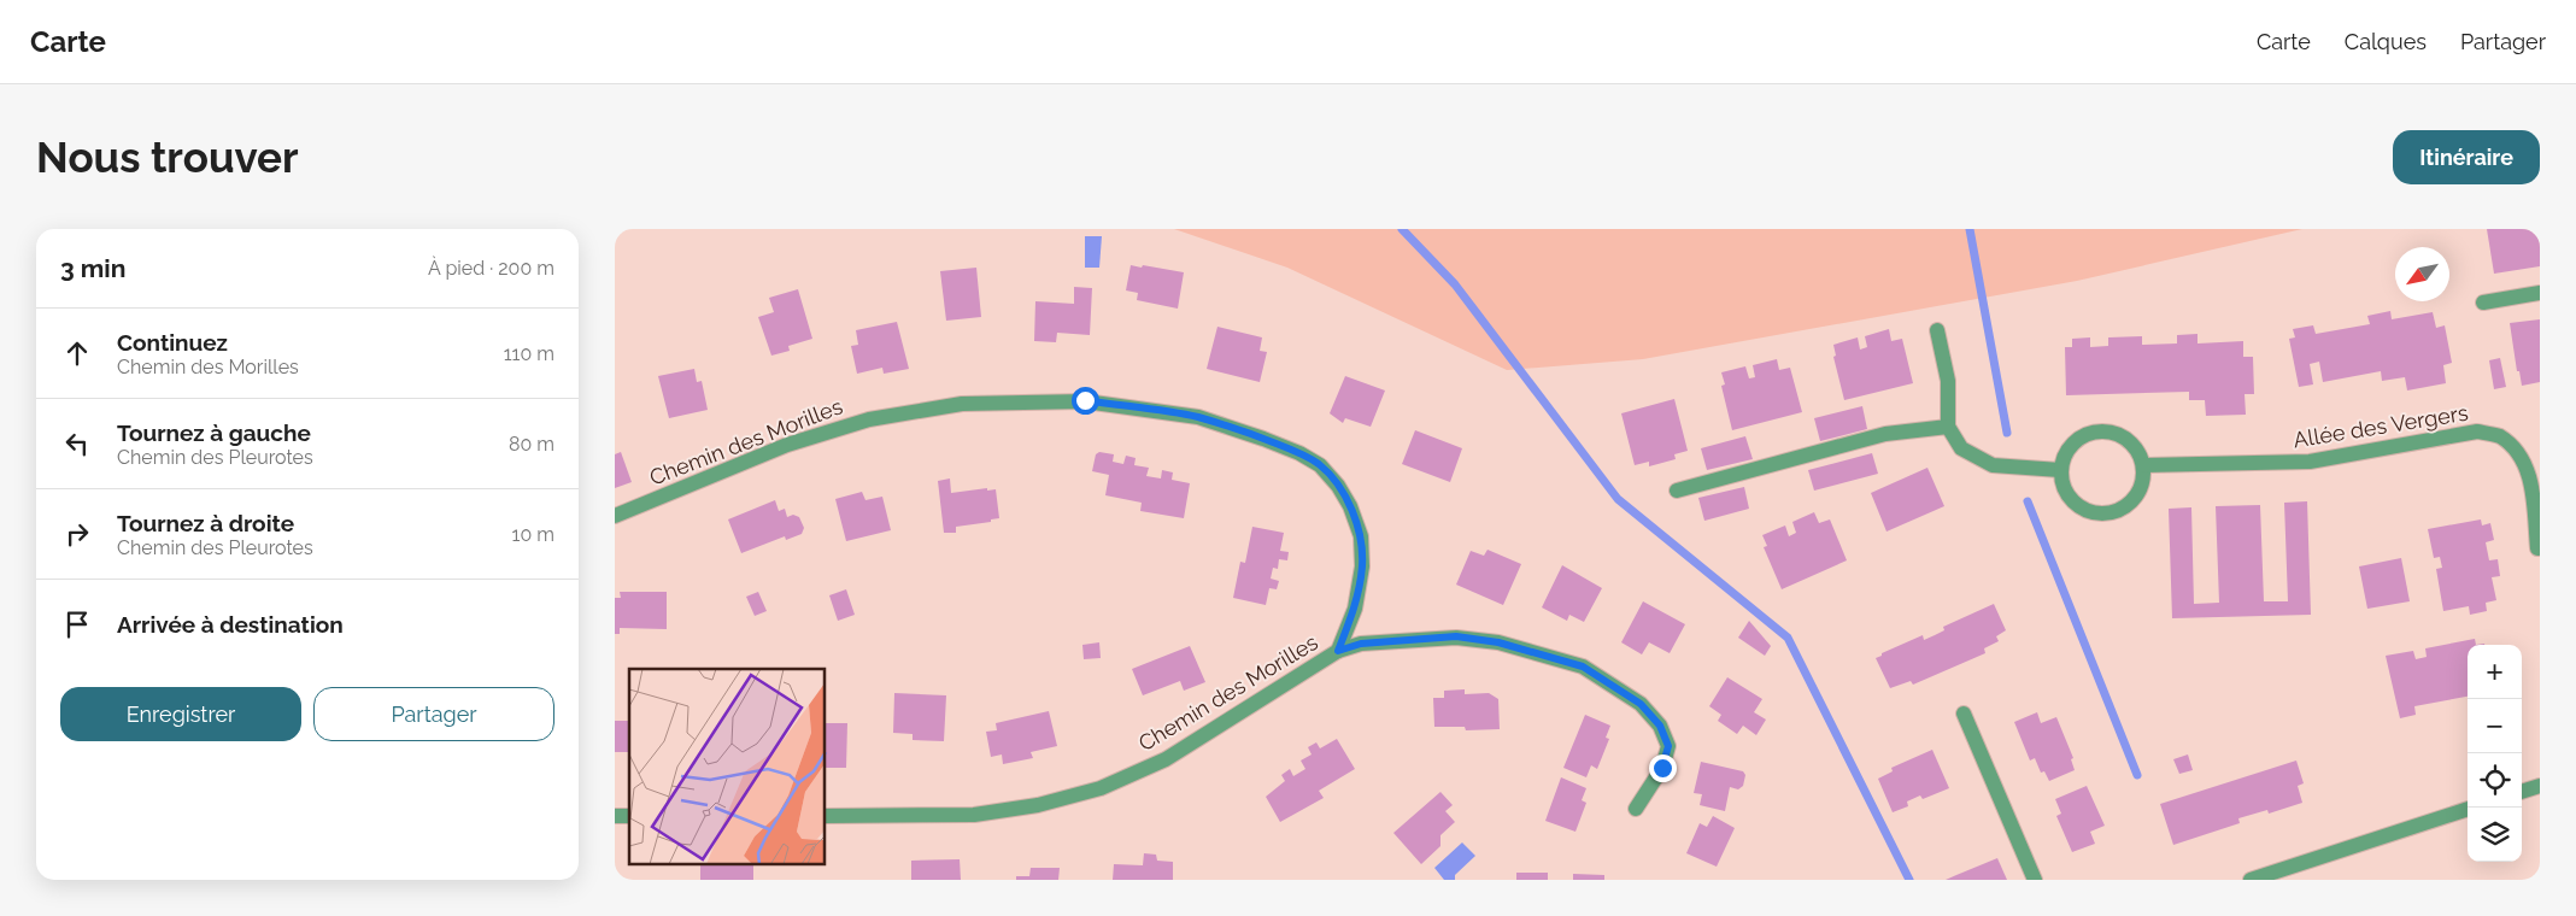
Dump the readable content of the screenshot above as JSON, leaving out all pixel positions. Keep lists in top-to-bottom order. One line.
{"streets":{"street":["Allée des Vergers","Chemin des Morilles"]},"north":"bottom left","page":{"header":"Carte","nav":["Carte","Calques","Partager"],"buttons":["Itinéraire",["Enregistrer","Partager"]],"title":"Nous trouver","heading":["3 min","À pied · 200 m"],"list":[["Continuez","Chemin des Morilles","110 m"],["Tournez à gauche","Chemin des Pleurotes","80 m"],["Tournez à droite","Chemin des Pleurotes","10 m"],"Arrivée à destination"],"map_buttons":["+","−"]}}
